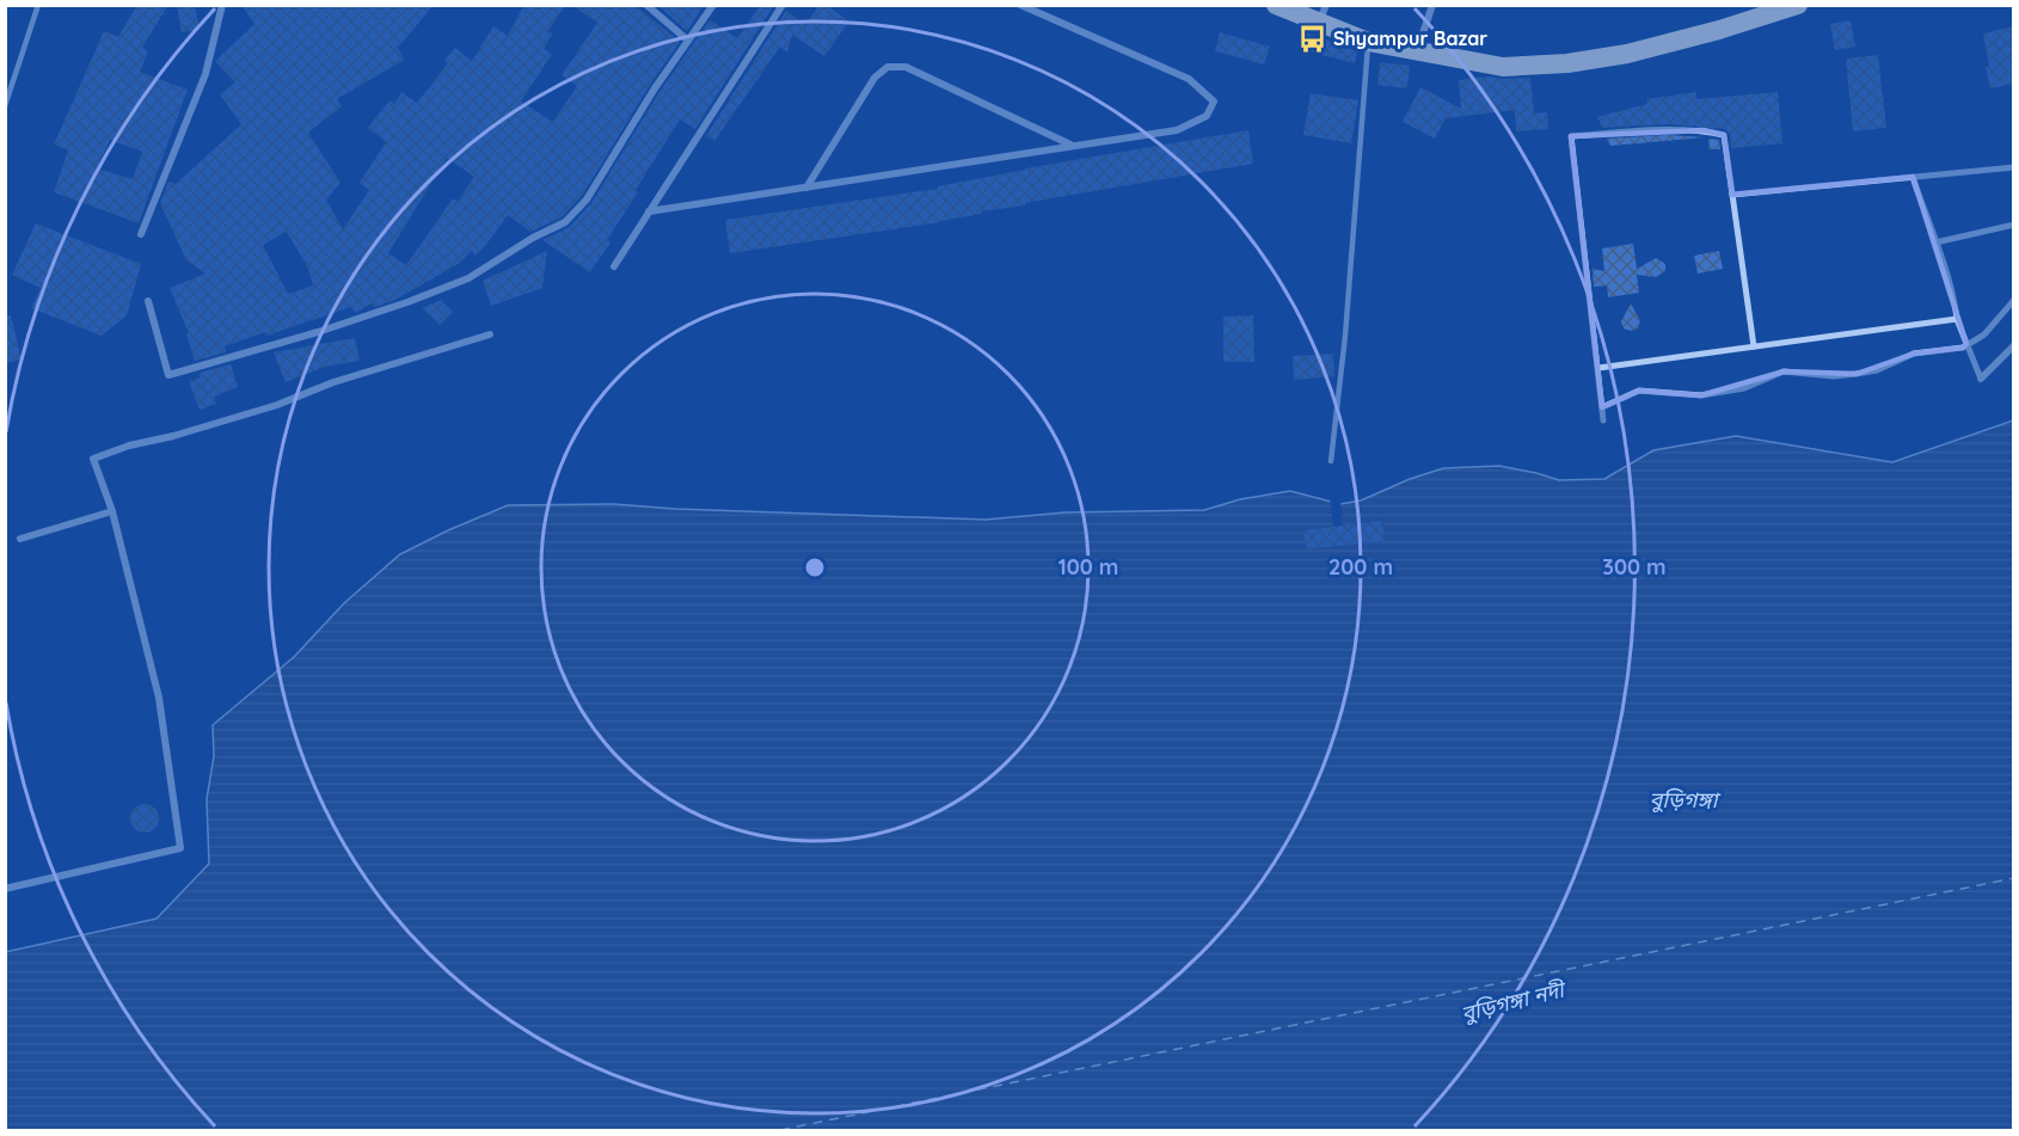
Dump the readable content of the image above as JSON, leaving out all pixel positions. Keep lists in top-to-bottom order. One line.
{"water":["বুড়িগঙ্গা","বুড়িগঙ্গা নদী"],"places":{"bus stop":["Shyampur Bazar"]},"rings":["100 m","200 m","300 m"]}
